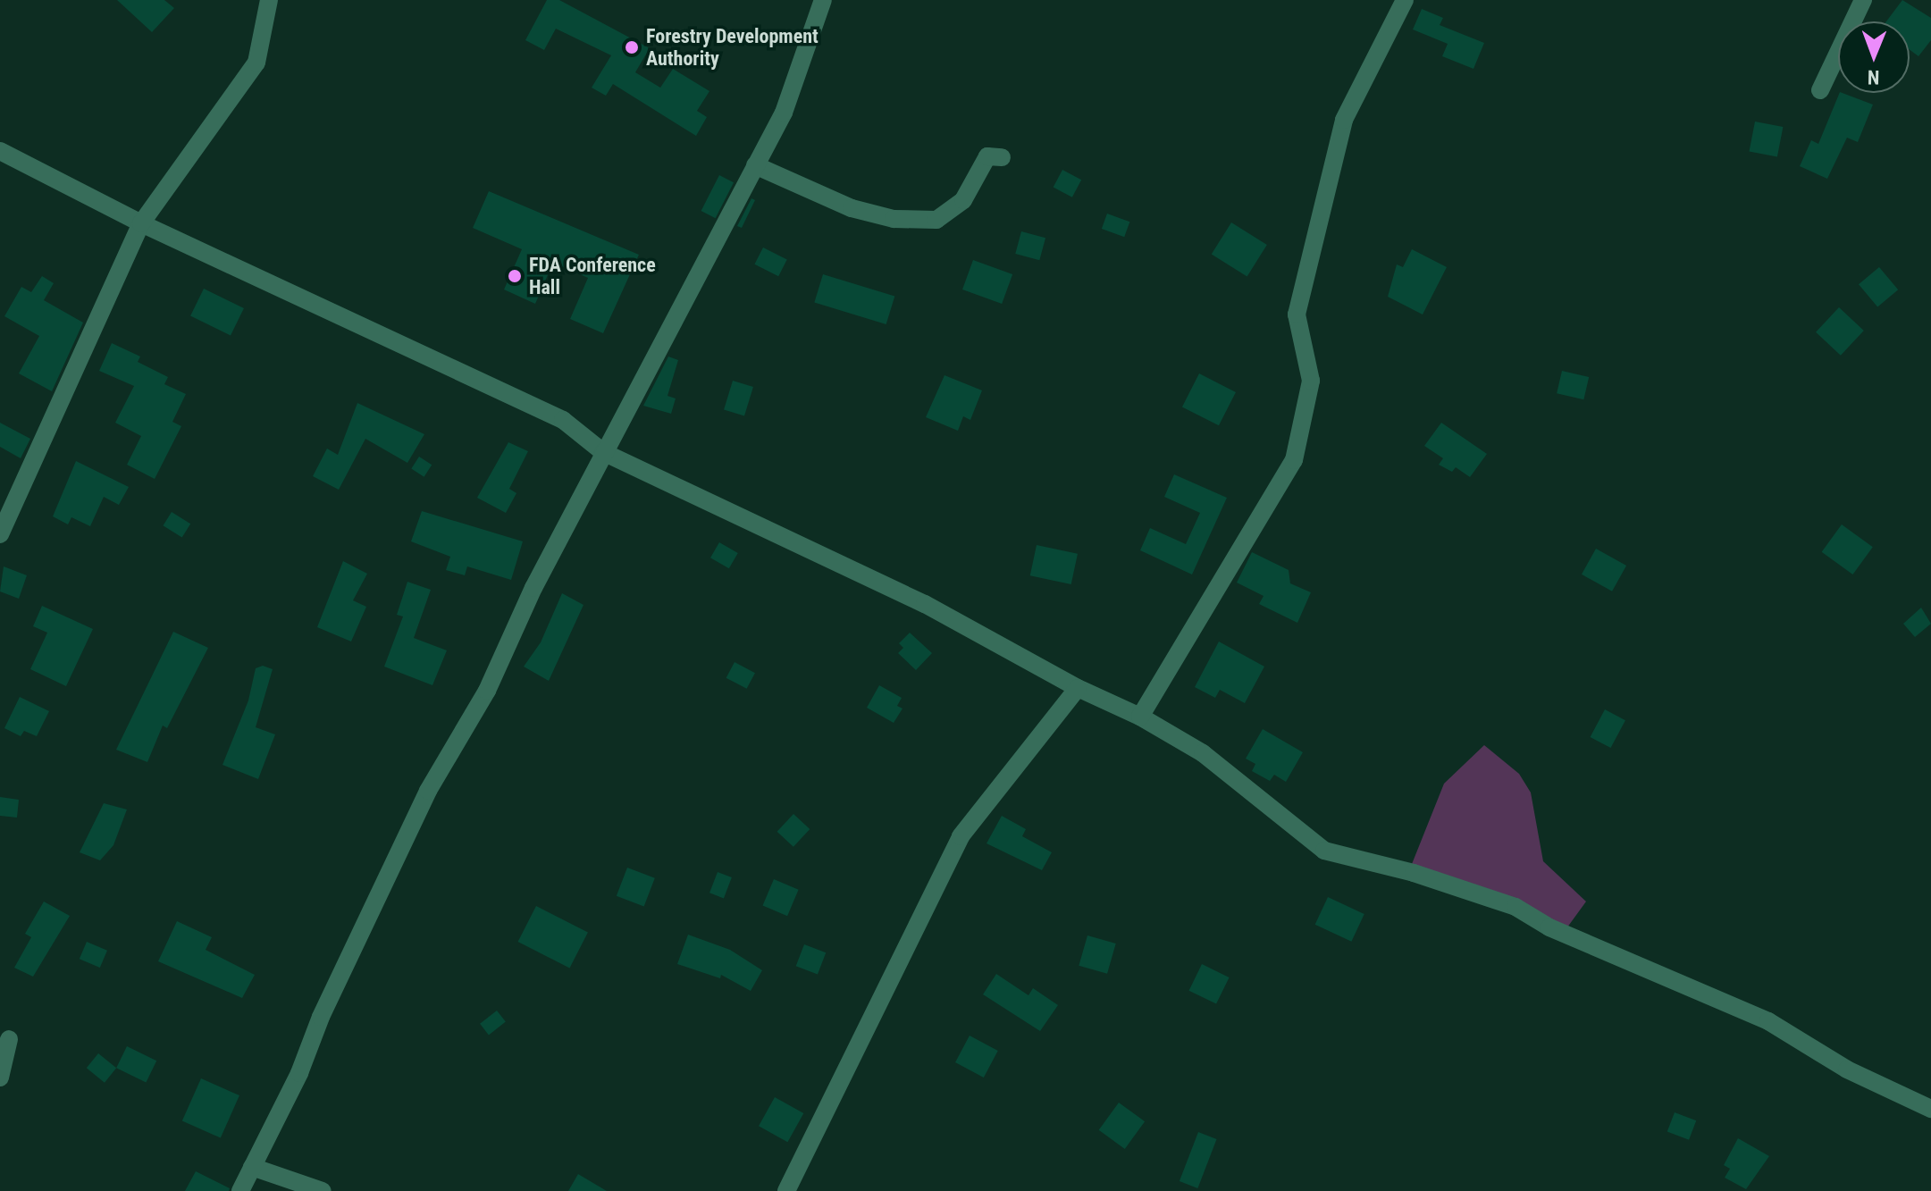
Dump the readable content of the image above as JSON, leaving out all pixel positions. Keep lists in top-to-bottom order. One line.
{"places":["Forestry Development Authority","FDA Conference Hall"],"north":"bottom"}
